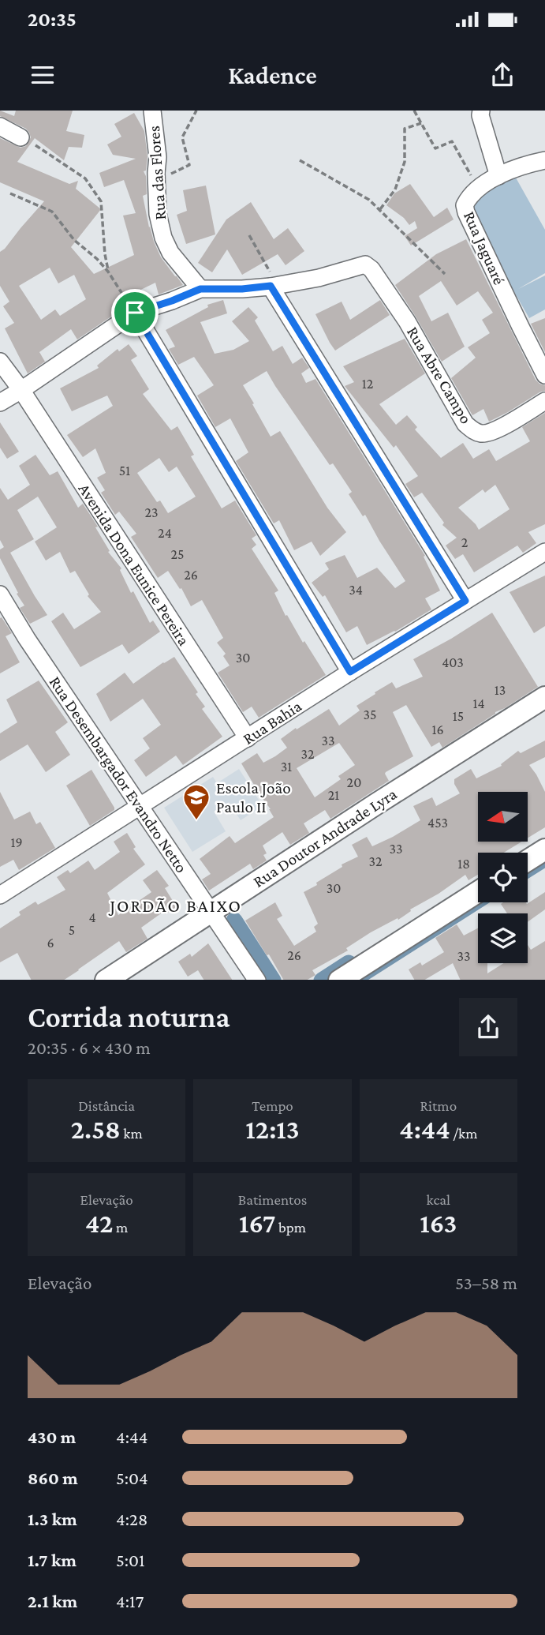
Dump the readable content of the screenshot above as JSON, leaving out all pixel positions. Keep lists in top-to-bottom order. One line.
{"streets":{"main road":["Rua Doutor Andrade Lyra"],"street":["Rua das Flores","Rua Jaguaré","Rua Abre Campo","Avenida Dona Eunice Pereira","Rua Bahia","Rua Desembargador Evandro Netto"]},"crossings":[["Avenida Dona Eunice Pereira","Rua Bahia"],["Rua Bahia","Rua Desembargador Evandro Netto"],["Rua Desembargador Evandro Netto","Rua Doutor Andrade Lyra"]],"districts":["JORDÃO BAIXO"],"places":{"school or university":["Escola João Paulo II"]},"house_numbers":["12","51","23","24","2","25","26","34","30","403","13","14","35","15","16","33","32","31","20","21","453","19","33","32","18","30","4","5","6","26","33"],"north":"left","page":{"status":"20:35","header":"Kadence","heading":["Corrida noturna","20:35 · 6 × 430 m"],"stats":[["Distância","2.58 km"],["Tempo","12:13"],["Ritmo","4:44 /km"],["Elevação","42 m"],["Batimentos","167 bpm"],["kcal","163"]],"chart":["Elevação","53–58 m"],"list":[{"name":"430 m","note":"4:44"},{"name":"860 m","note":"5:04"},{"name":"1.3 km","note":"4:28"},{"name":"1.7 km","note":"5:01"},{"name":"2.1 km","note":"4:17"}]}}
